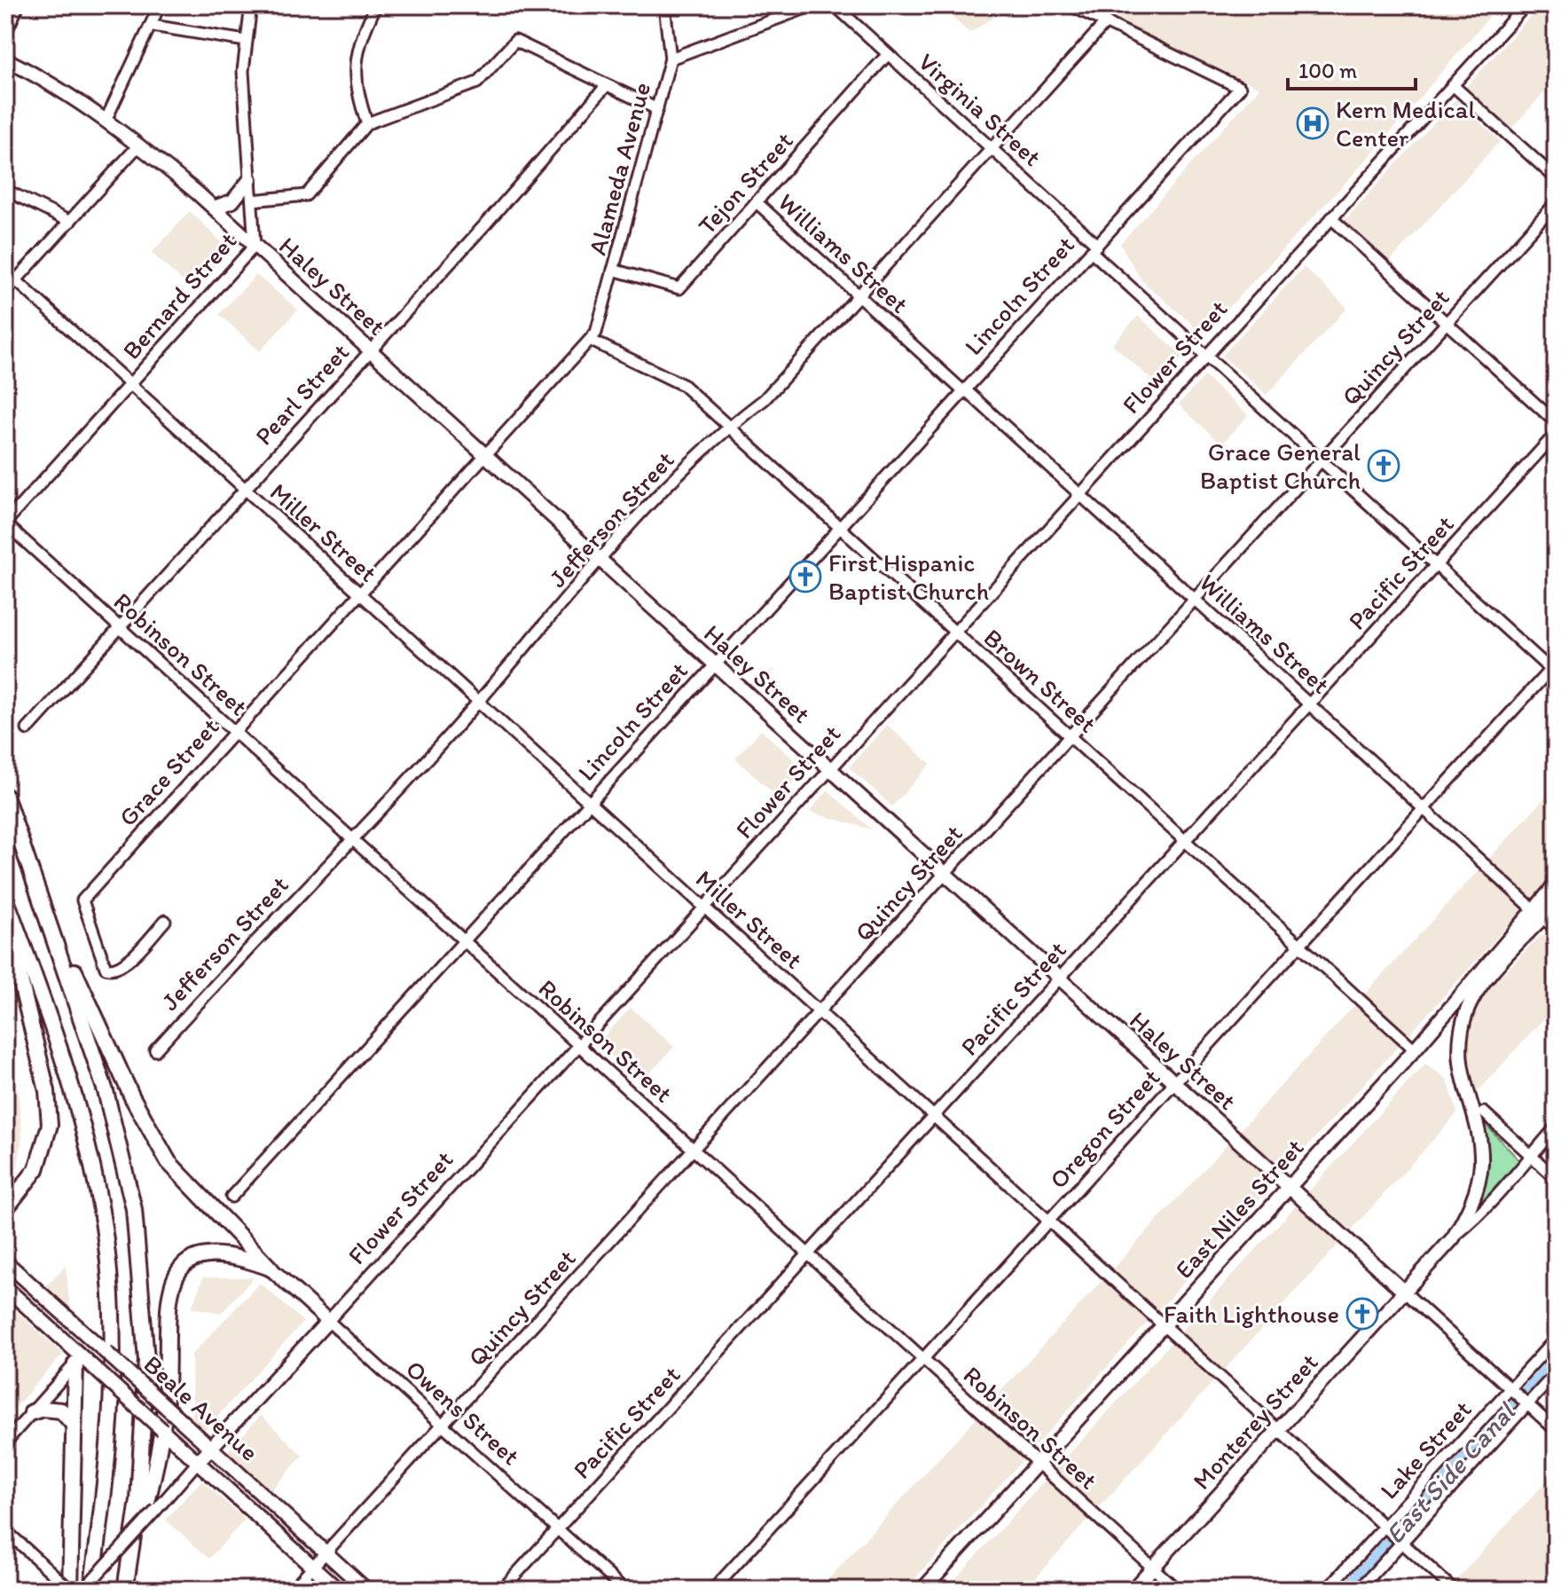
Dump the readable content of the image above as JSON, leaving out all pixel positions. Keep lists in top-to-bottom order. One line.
{"streets":{"main road":["Haley Street","Flower Street","East Niles Street","Beale Avenue","Owens Street","Monterey Street"],"street":["Virginia Street","Alameda Avenue","Tejon Street","Williams Street","Bernard Street","Lincoln Street","Quincy Street","Pearl Street","Jefferson Street","Miller Street","Pacific Street","Robinson Street","Brown Street","Grace Street","Oregon Street","Lake Street"]},"crossings":[["Virginia Street","Tejon Street"],["Virginia Street","Lincoln Street"],["Virginia Street","Quincy Street"],["Virginia Street","Flower Street"],["Virginia Street","Jefferson Street"],["Virginia Street","Pacific Street"],["Virginia Street","Oregon Street"],["Alameda Avenue","Tejon Street"],["Alameda Avenue","Brown Street"],["Alameda Avenue","Grace Street"],["Tejon Street","Williams Street"],["Williams Street","Lincoln Street"],["Williams Street","Quincy Street"],["Williams Street","Flower Street"],["Williams Street","Jefferson Street"],["Williams Street","Pacific Street"],["Williams Street","Oregon Street"],["Williams Street","East Niles Street"],["Haley Street","Bernard Street"],["Haley Street","Lincoln Street"],["Haley Street","Quincy Street"],["Haley Street","Flower Street"],["Haley Street","Pearl Street"],["Haley Street","Jefferson Street"],["Haley Street","Pacific Street"],["Haley Street","Grace Street"],["Haley Street","Oregon Street"],["Haley Street","East Niles Street"],["Haley Street","Monterey Street"],["Haley Street","Lake Street"],["Bernard Street","Miller Street"],["Bernard Street","Robinson Street"],["Lincoln Street","Jefferson Street"],["Lincoln Street","Miller Street"],["Lincoln Street","Robinson Street"],["Lincoln Street","Brown Street"],["Quincy Street","Miller Street"],["Quincy Street","Robinson Street"],["Quincy Street","Brown Street"],["Quincy Street","Beale Avenue"],["Quincy Street","Owens Street"],["Flower Street","Miller Street"],["Flower Street","Robinson Street"],["Flower Street","Brown Street"],["Flower Street","Beale Avenue"],["Flower Street","Owens Street"],["Pearl Street","Miller Street"],["Pearl Street","Robinson Street"],["Jefferson Street","Miller Street"],["Jefferson Street","Robinson Street"],["Jefferson Street","Brown Street"],["Miller Street","Pacific Street"],["Miller Street","Grace Street"],["Miller Street","Oregon Street"],["Miller Street","East Niles Street"],["Miller Street","Monterey Street"],["Miller Street","Lake Street"],["Pacific Street","Robinson Street"],["Pacific Street","Brown Street"],["Pacific Street","Owens Street"],["Robinson Street","Grace Street"],["Robinson Street","Oregon Street"],["Robinson Street","East Niles Street"],["Robinson Street","Monterey Street"],["Brown Street","Grace Street"],["Brown Street","Oregon Street"],["Brown Street","East Niles Street"],["East Niles Street","Monterey Street"]],"water":["East Side Canal"],"places":{"hospital":["Kern Medical Center"],"church":["Grace General Baptist Church","First Hispanic Baptist Church","Faith Lighthouse"]},"scale_bar":"100 m"}
